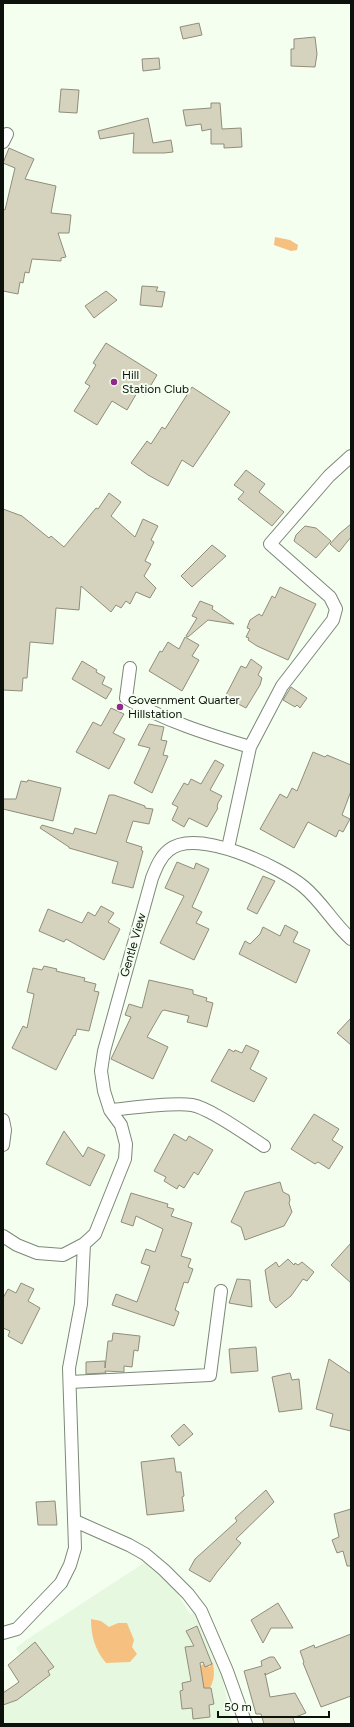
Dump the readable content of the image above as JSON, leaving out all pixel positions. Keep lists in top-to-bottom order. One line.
{"streets":{"street":["Gentle View"]},"places":["Hill Station Club","Government Quarter Hillstation"],"scale_bar":"50 m"}
